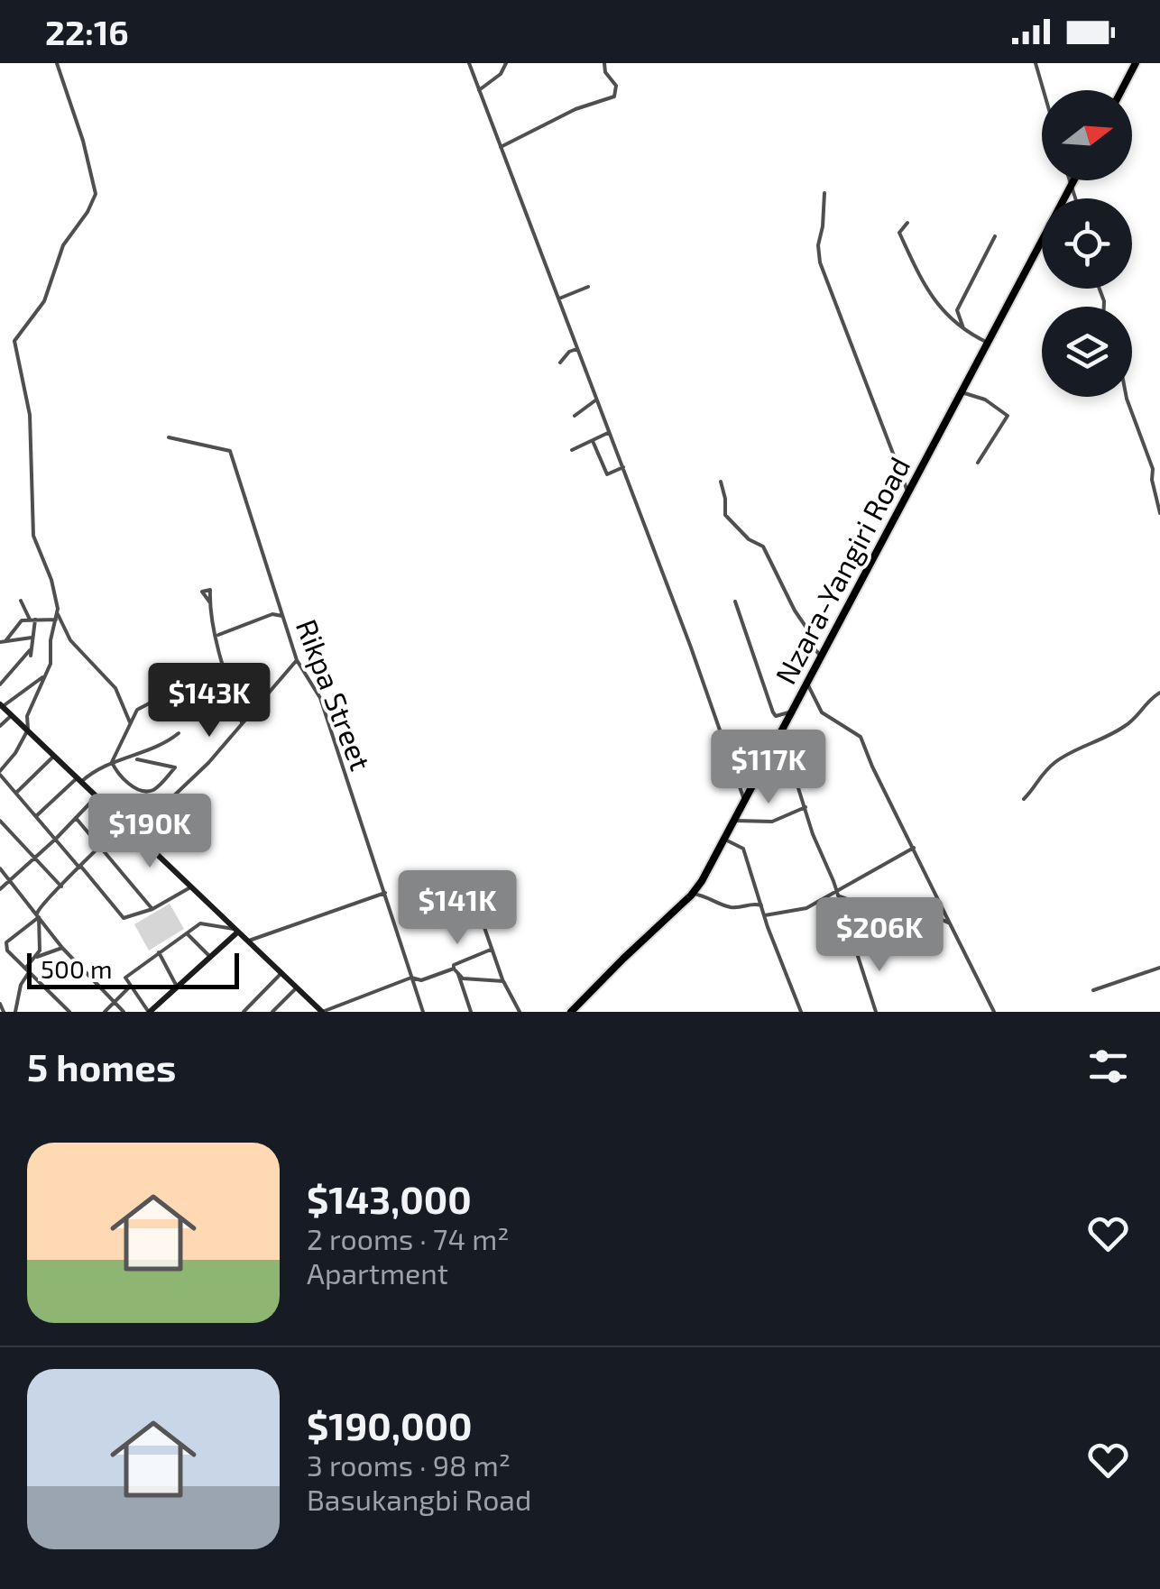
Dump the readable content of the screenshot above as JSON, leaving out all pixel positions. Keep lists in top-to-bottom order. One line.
{"streets":{"main road":["Nzara-Yangiri Road"],"street":["Rikpa Street"]},"scale_bar":"500 m","north":"right","page":{"status":"22:16","price":["$143K","$117K","$190K","$141K","$206K"],"scale":"500 m","heading":"5 homes","list":[{"name":"$143,000","note":"2 rooms · 74 m² · Apartment"},{"name":"$190,000","note":"3 rooms · 98 m² · Basukangbi Road"}]}}
